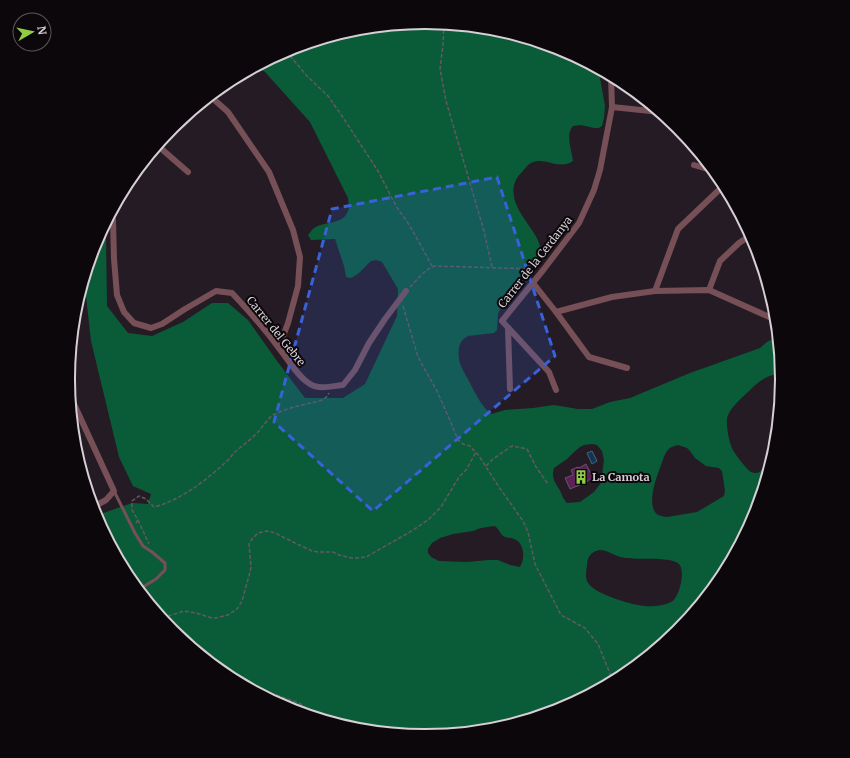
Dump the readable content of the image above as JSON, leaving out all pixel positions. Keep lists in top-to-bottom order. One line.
{"streets":{"street":["Carrer de la Cerdanya","Carrer del Gebre"]},"places":{"building":["La Camota"]},"north":"right"}
